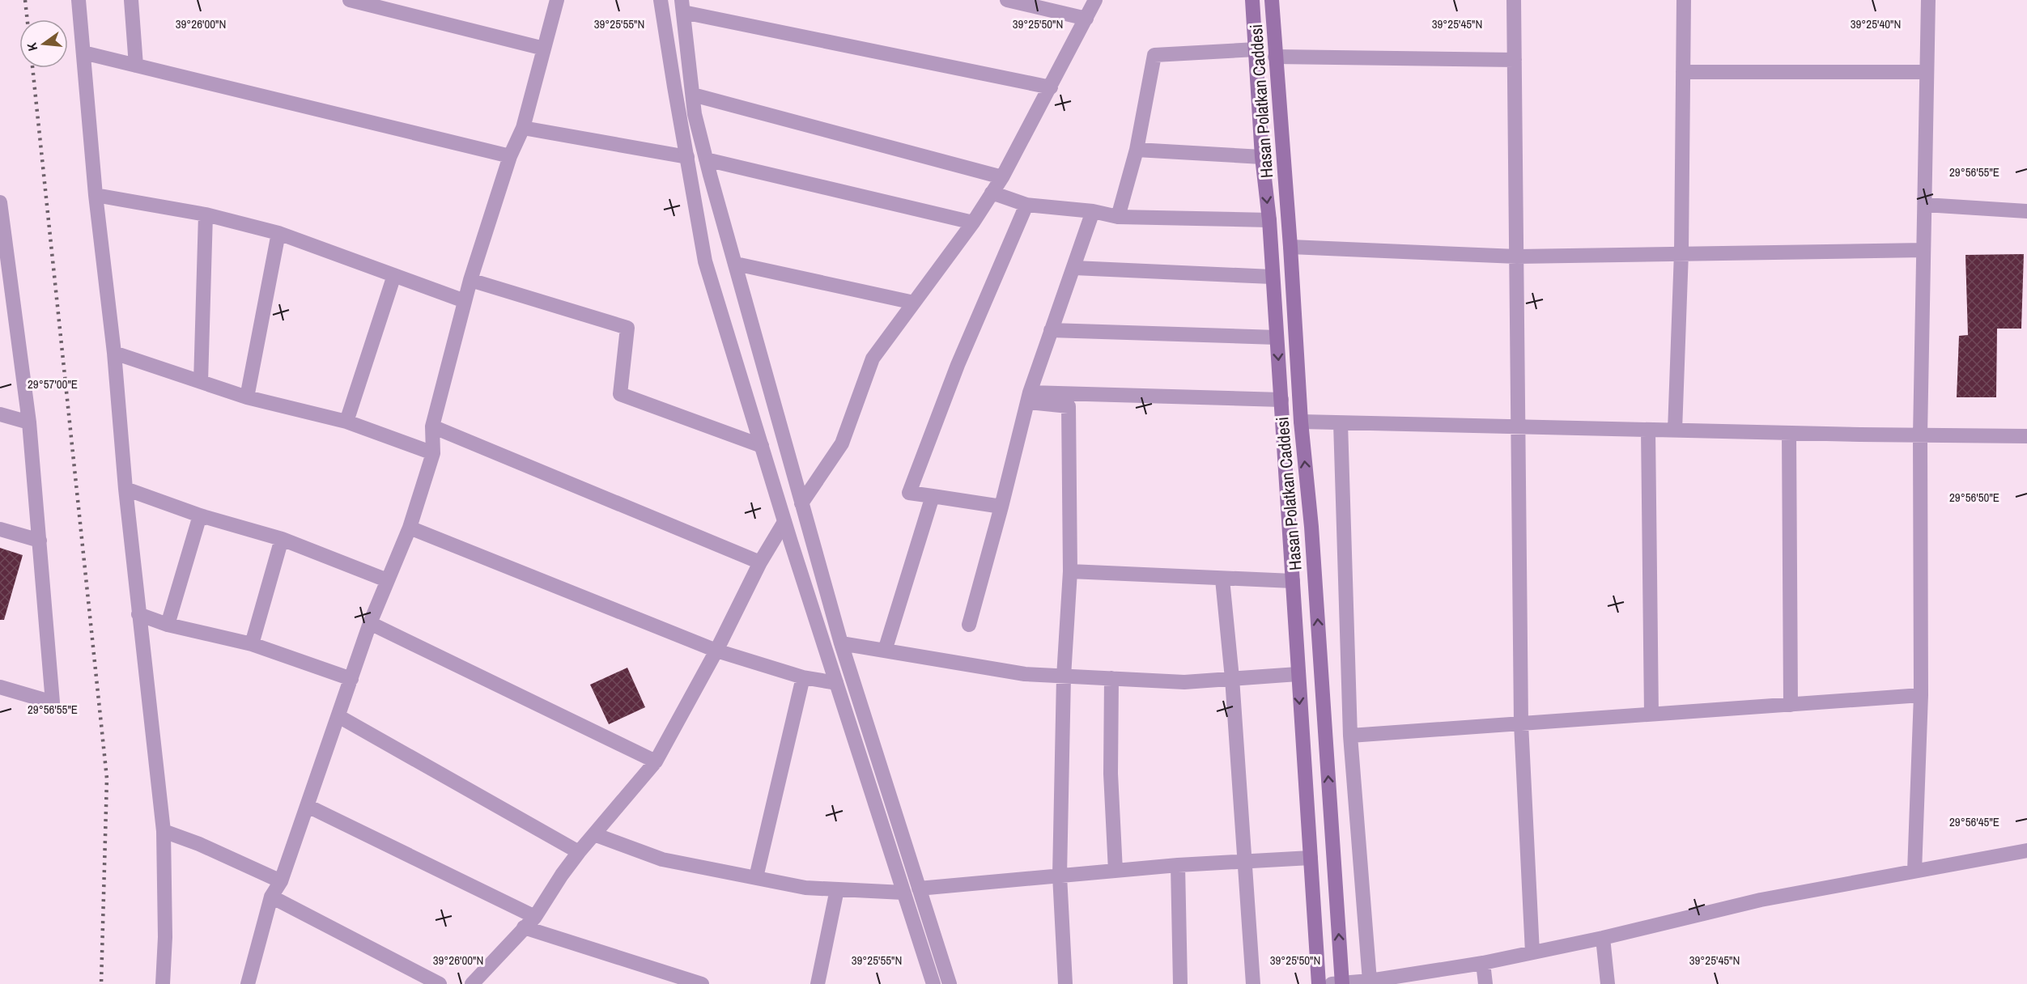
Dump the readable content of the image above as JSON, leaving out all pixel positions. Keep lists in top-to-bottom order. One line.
{"streets":{"main road":["Hasan Polatkan Caddesi"]},"north":"left","coordinates":["39°26'00\"N","39°25'55\"N","39°25'45\"N","39°25'40\"N","39°25'50\"N","29°56'55\"E","29°57'00\"E","29°56'50\"E","29°56'45\"E"]}
